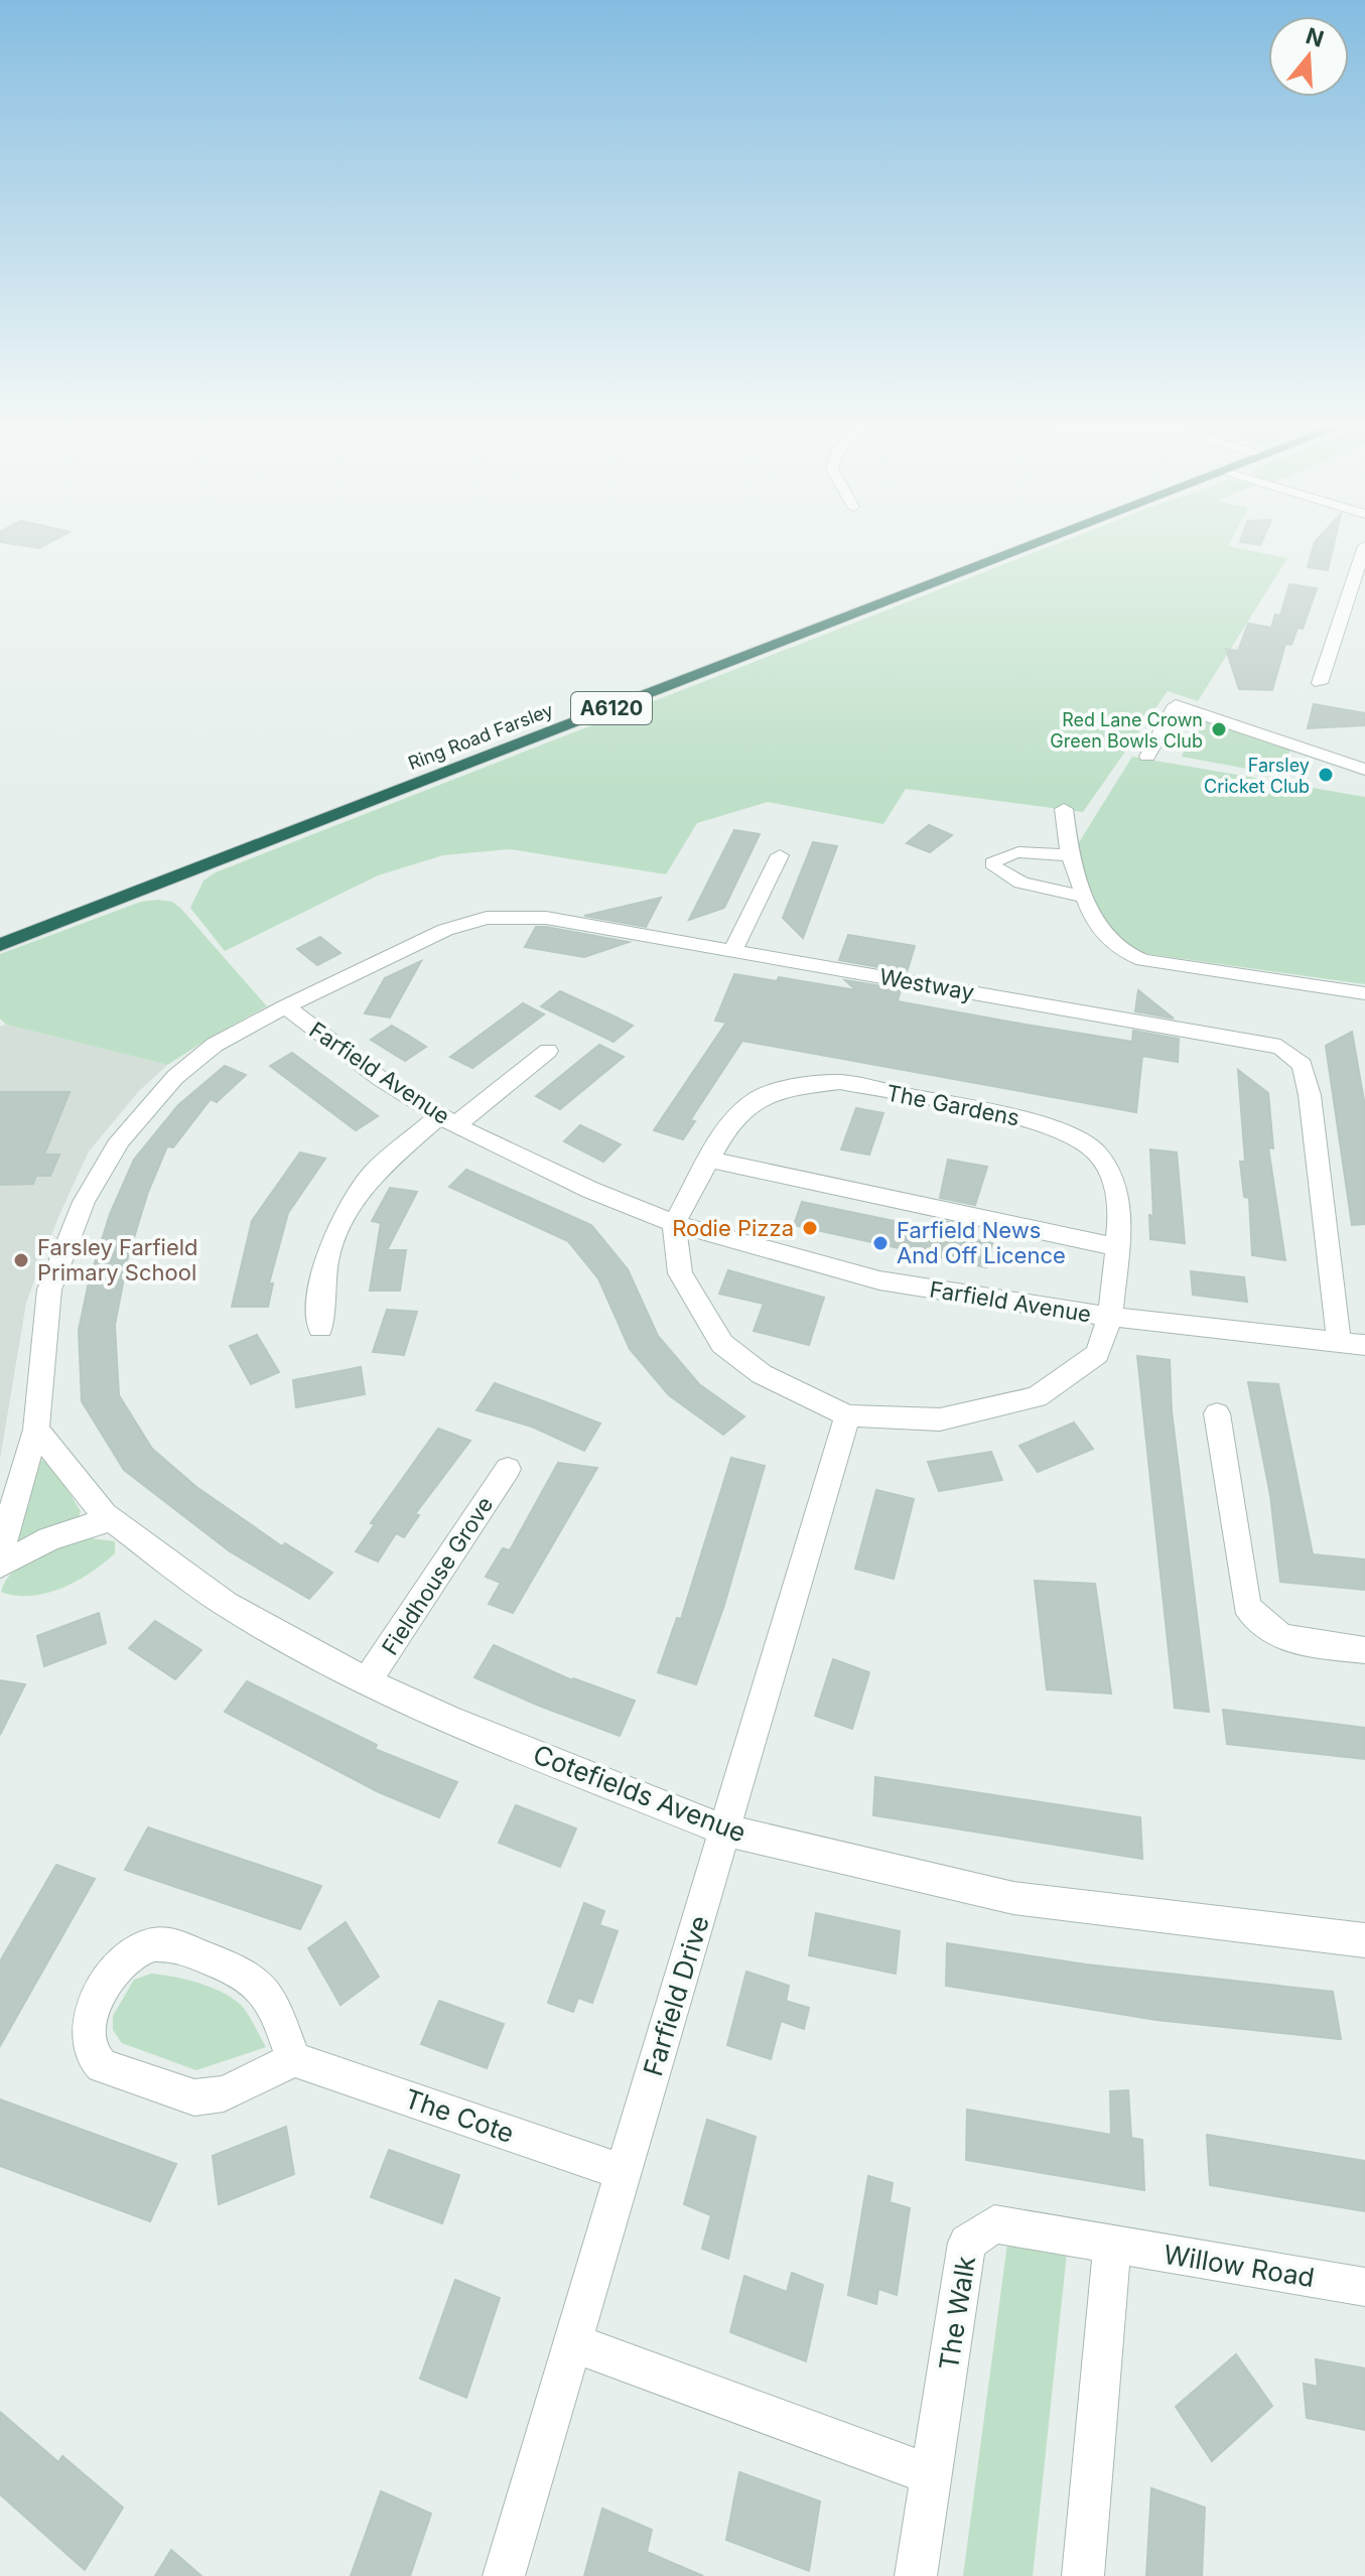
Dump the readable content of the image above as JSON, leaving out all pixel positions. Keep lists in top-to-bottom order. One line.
{"streets":{"highway":["A6120","Ring Road Farsley"],"street":["Westway","Farfield Avenue","The Gardens","Fieldhouse Grove","Cotefields Avenue","Farfield Drive","The Cote","Willow Road","The Walk"]},"crossings":[["Westway","Farfield Avenue"],["Farfield Avenue","The Gardens"],["The Gardens","Farfield Drive"],["Fieldhouse Grove","Cotefields Avenue"],["Cotefields Avenue","Farfield Drive"],["Farfield Drive","The Cote"],["Willow Road","The Walk"]],"places":["Red Lane Crown Green Bowls Club","Farsley Cricket Club","Rodie Pizza","Farfield News And Off Licence","Farsley Farfield Primary School"],"north":"top"}
